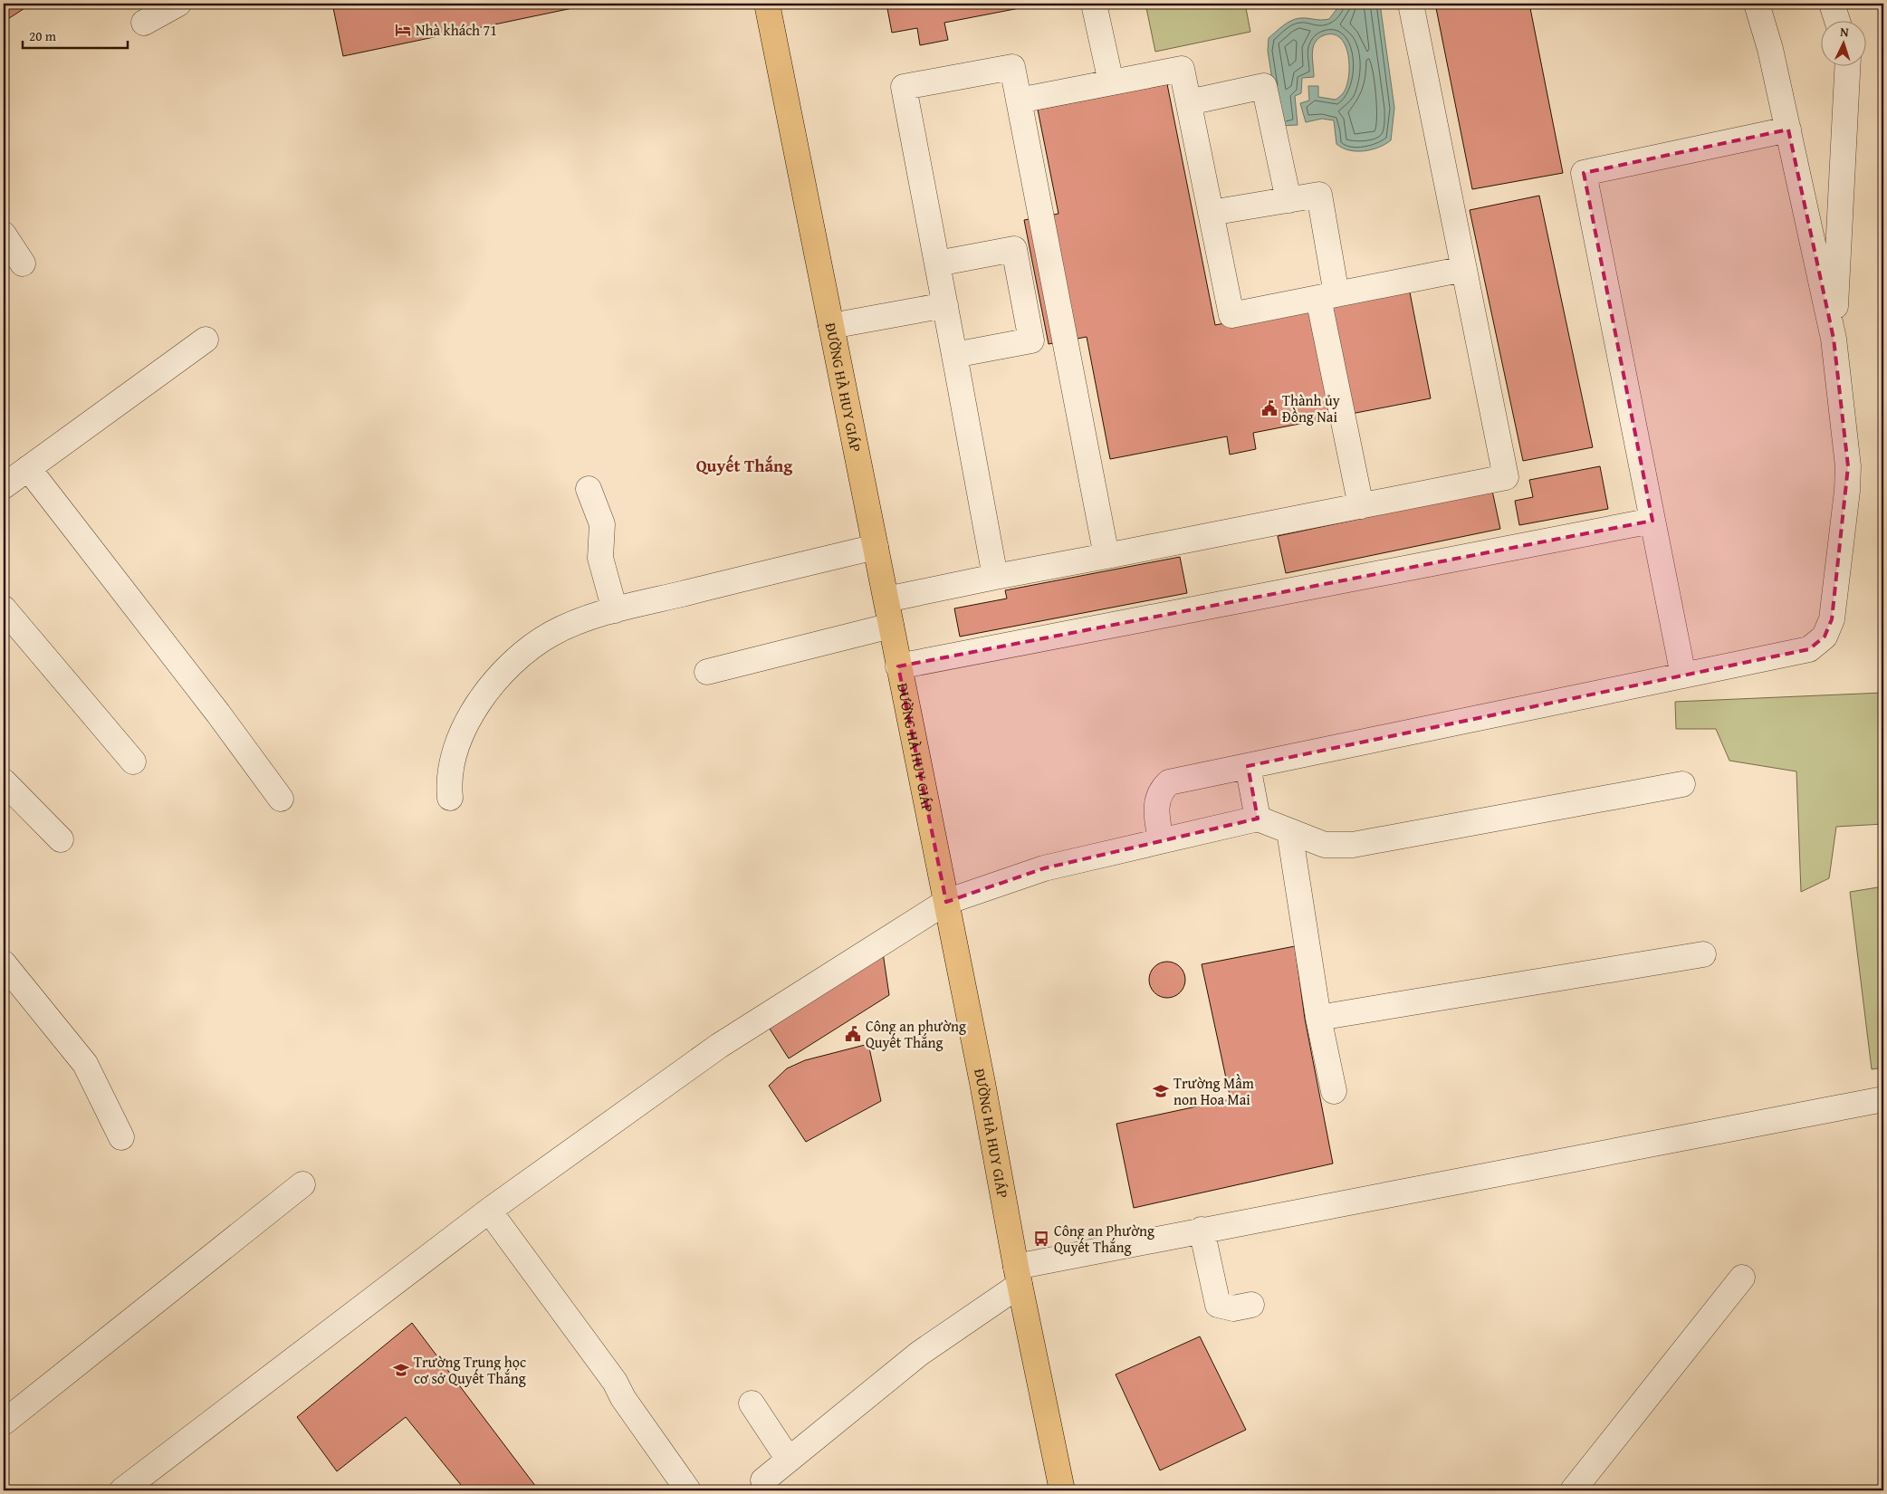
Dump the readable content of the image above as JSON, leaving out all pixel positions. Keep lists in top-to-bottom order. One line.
{"streets":{"main road":["ĐƯỜNG HÀ HUY GIÁP"]},"districts":["Quyết Thắng"],"places":{"hotel":["Nhà khách 71"],"public building":["Thành ủy Đồng Nai","Công an phường Quyết Thắng"],"school or university":["Trường Mầm non Hoa Mai","Trường Trung học cơ sở Quyết Thắng"],"bus stop":["Công an Phường Quyết Thắng"]},"scale_bar":"20 m","north":"top"}
